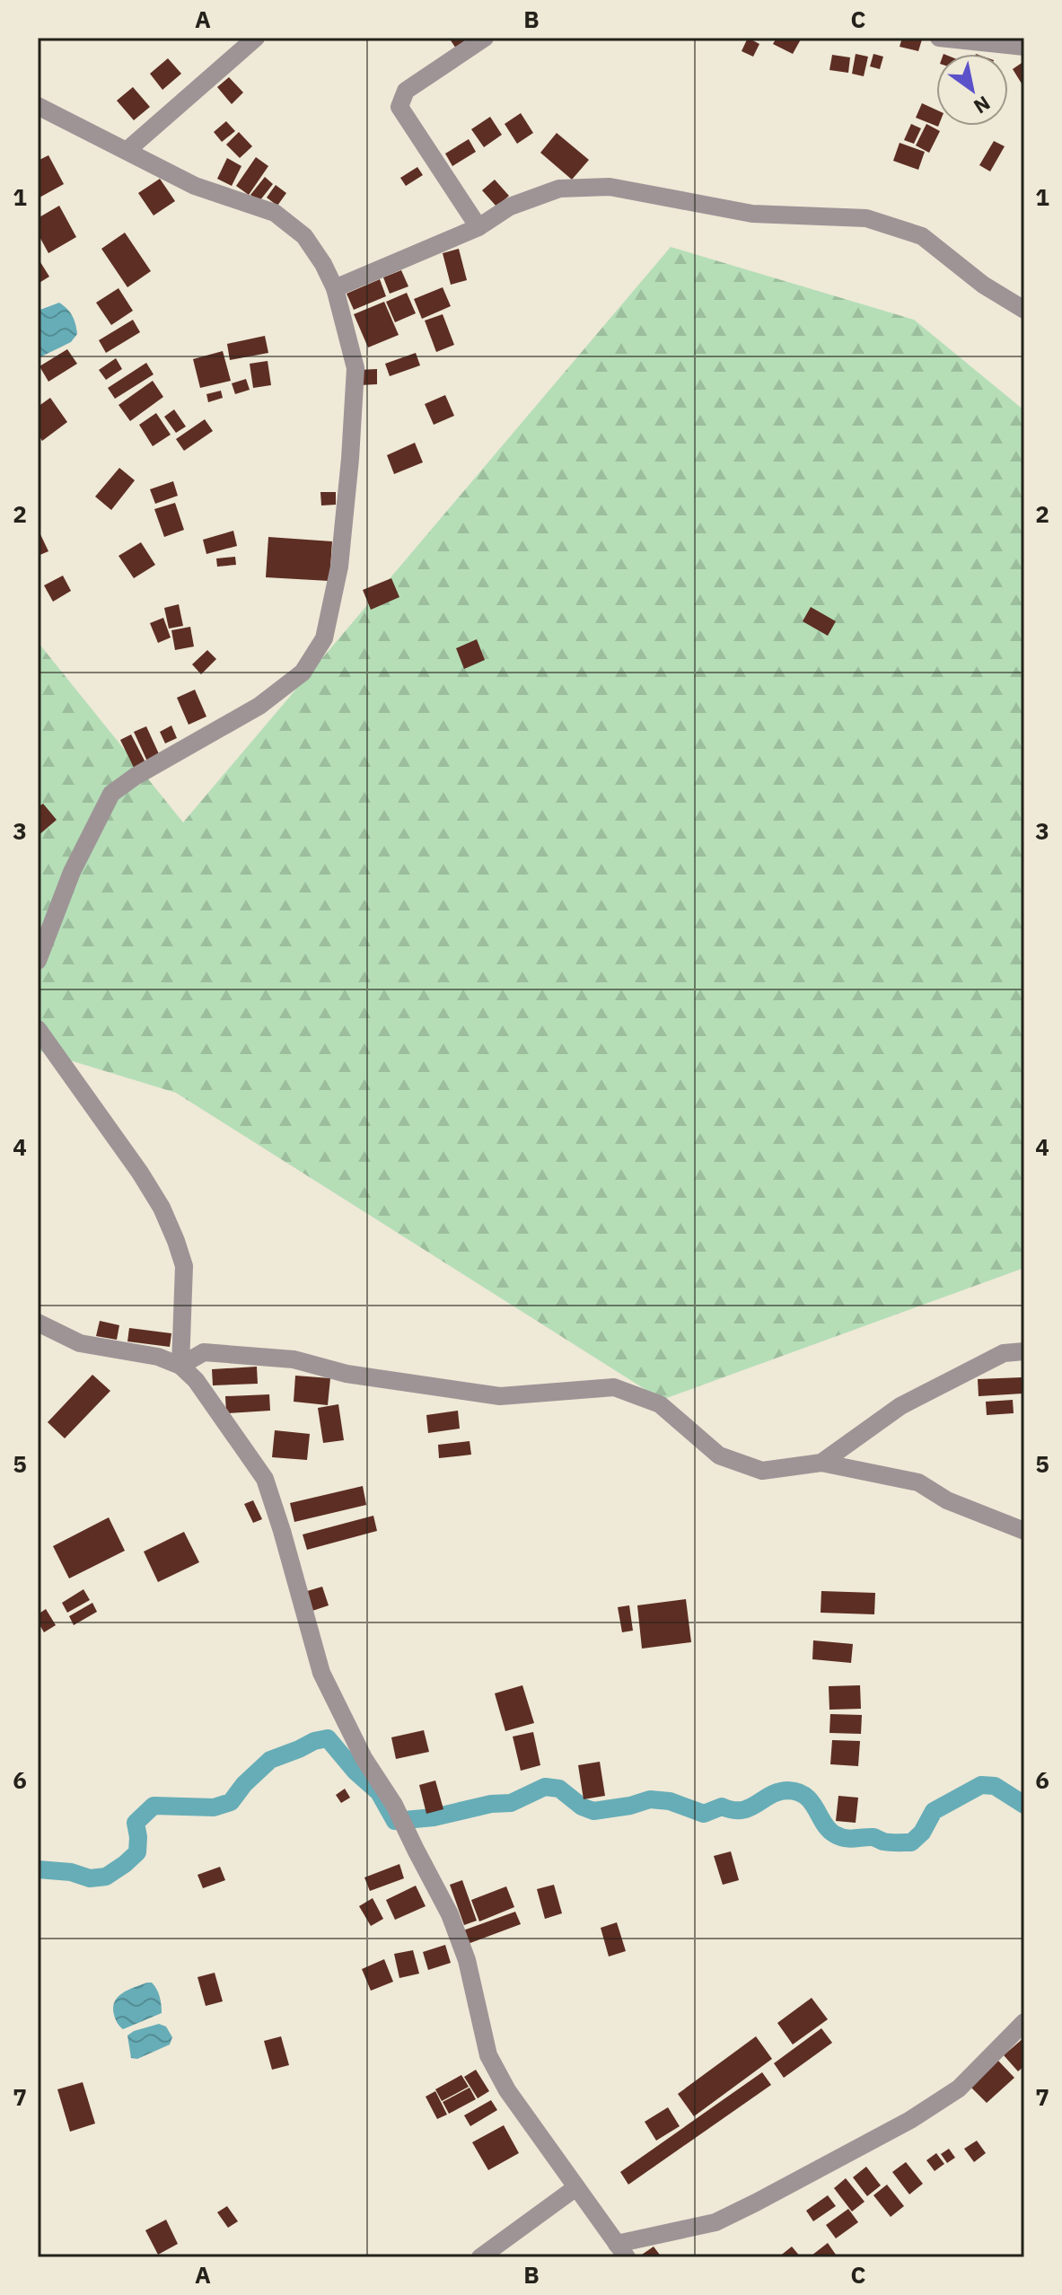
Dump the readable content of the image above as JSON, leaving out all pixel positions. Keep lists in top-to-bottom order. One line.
{"north":"bottom right","grid":{"columns":["A","B","C"],"rows":["1","2","3","4","5","6","7"]}}
